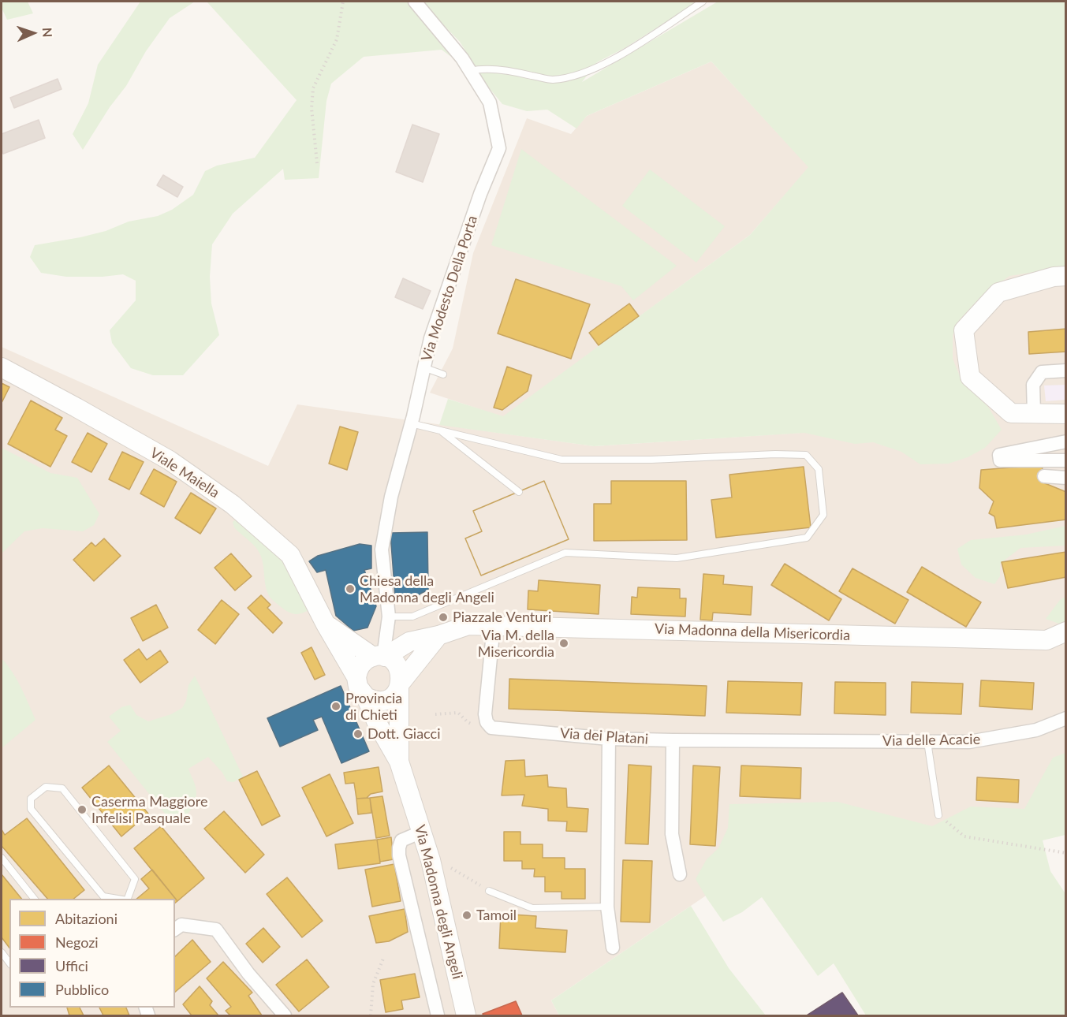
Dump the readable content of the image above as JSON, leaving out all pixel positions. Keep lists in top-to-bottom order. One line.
{"streets":{"main road":["Viale Maiella","Via Madonna della Misericordia","Via Madonna degli Angeli"],"street":["Via Modesto Della Porta","Via dei Platani","Via delle Acacie"]},"crossings":[["Via Modesto Della Porta","Viale Maiella"],["Via Modesto Della Porta","Via Madonna della Misericordia"],["Viale Maiella","Via Madonna della Misericordia"],["Via Madonna della Misericordia","Via dei Platani"],["Via dei Platani","Via delle Acacie"]],"places":["Chiesa della Madonna degli Angeli","Piazzale Venturi","Via M. della Misericordia","Provincia di Chieti","Dott. Giacci","Caserma Maggiore Infelisi Pasquale","Tamoil"],"legend":["Abitazioni","Negozi","Uffici","Pubblico"],"north":"right"}
